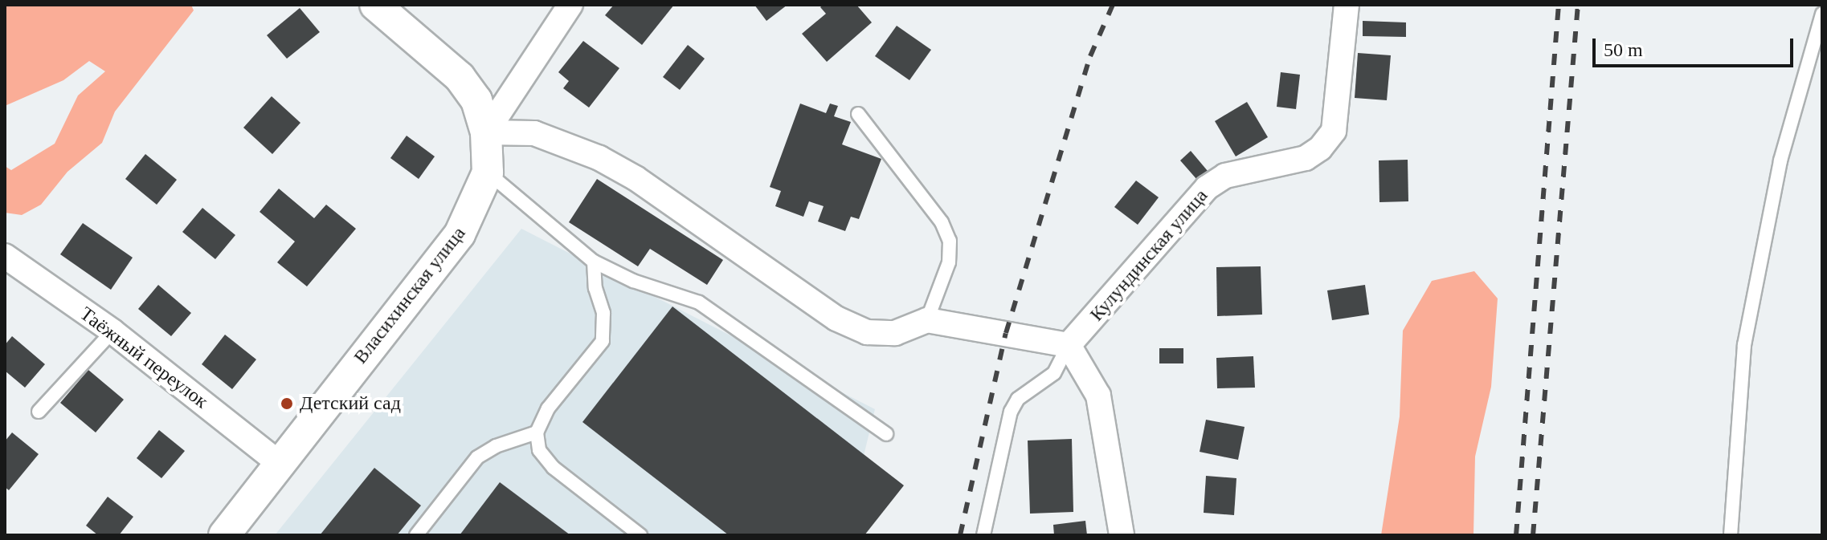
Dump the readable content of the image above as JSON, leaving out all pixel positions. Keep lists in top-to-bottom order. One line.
{"streets":{"street":["Кулундинская улица","Власихинская улица","Таёжный переулок"]},"crossings":[["Власихинская улица","Таёжный переулок"]],"places":["Детский сад"],"scale_bar":"50 m"}
